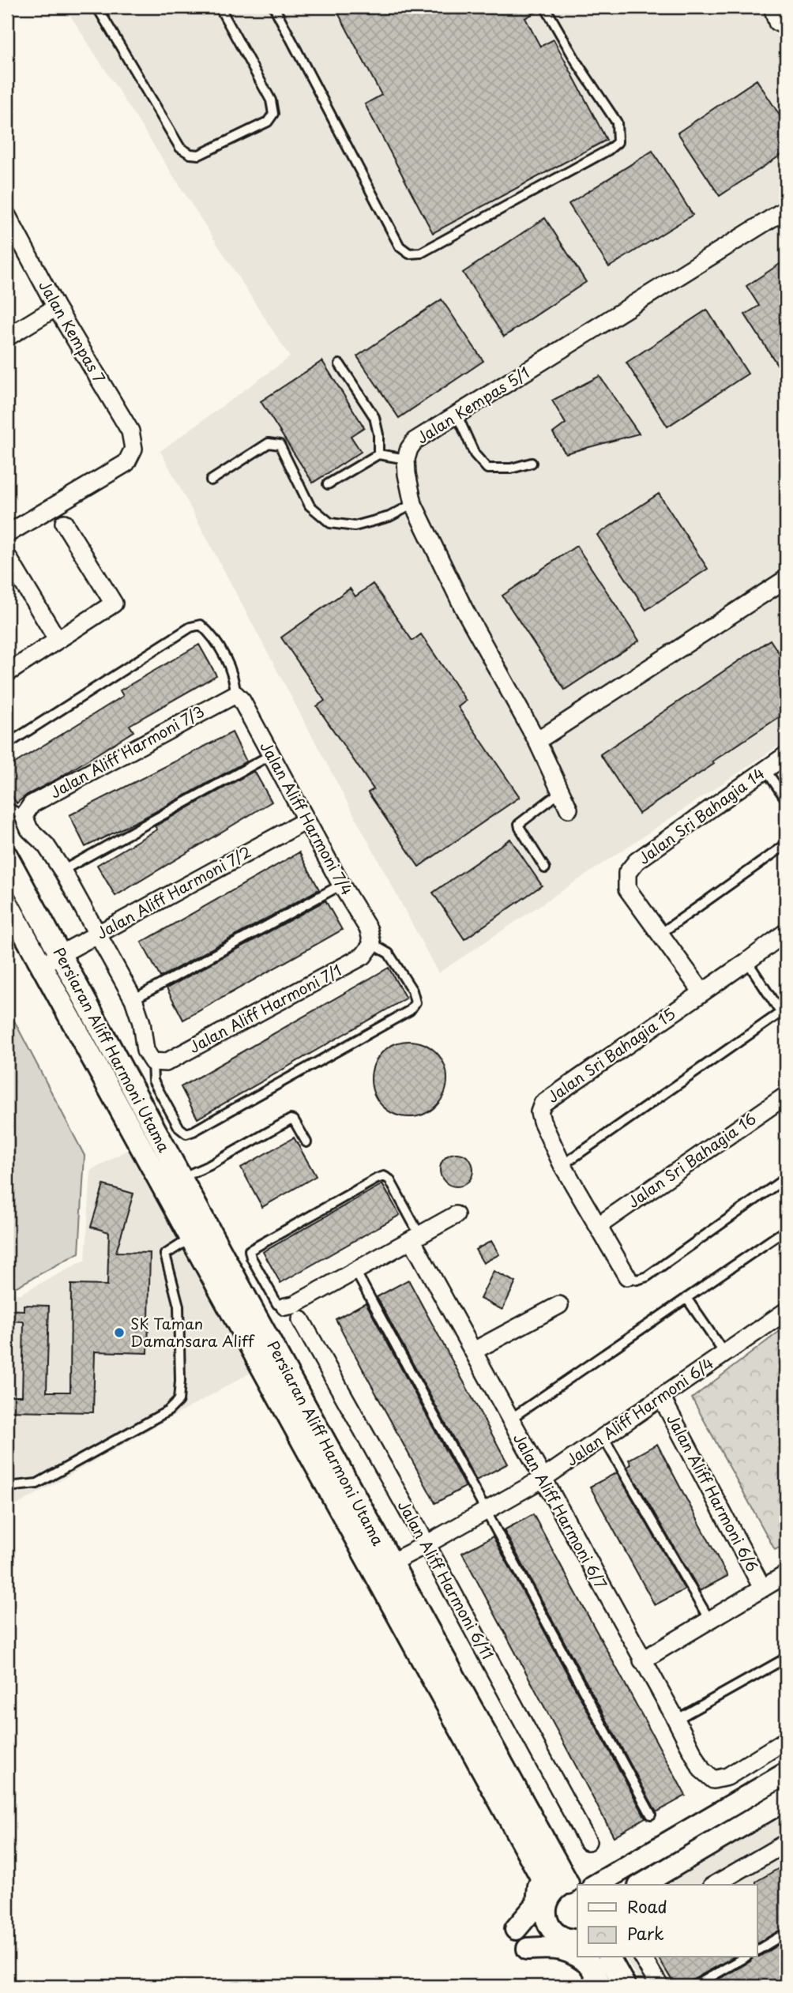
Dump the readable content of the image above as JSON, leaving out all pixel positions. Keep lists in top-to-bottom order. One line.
{"streets":{"street":["Jalan Kempas 7","Jalan Kempas 5/1","Jalan Aliff Harmoni 7/3","Jalan Sri Bahagia 14","Jalan Aliff Harmoni 7/4","Jalan Aliff Harmoni 7/2","Jalan Aliff Harmoni 7/1","Persiaran Aliff Harmoni Utama","Jalan Sri Bahagia 15","Jalan Sri Bahagia 16","Jalan Aliff Harmoni 6/4","Jalan Aliff Harmoni 6/6","Jalan Aliff Harmoni 6/7","Jalan Aliff Harmoni 6/11"]},"crossings":[["Jalan Aliff Harmoni 7/3","Jalan Aliff Harmoni 7/4"],["Jalan Sri Bahagia 14","Jalan Sri Bahagia 15"],["Jalan Aliff Harmoni 7/4","Jalan Aliff Harmoni 7/2"],["Jalan Aliff Harmoni 7/4","Jalan Aliff Harmoni 7/1"],["Jalan Aliff Harmoni 7/2","Persiaran Aliff Harmoni Utama"],["Persiaran Aliff Harmoni Utama","Jalan Aliff Harmoni 6/4"],["Jalan Sri Bahagia 15","Jalan Sri Bahagia 16"],["Jalan Aliff Harmoni 6/4","Jalan Aliff Harmoni 6/6"],["Jalan Aliff Harmoni 6/4","Jalan Aliff Harmoni 6/7"],["Jalan Aliff Harmoni 6/4","Jalan Aliff Harmoni 6/11"]],"places":["SK Taman Damansara Aliff"],"legend":["Road","Park"]}
